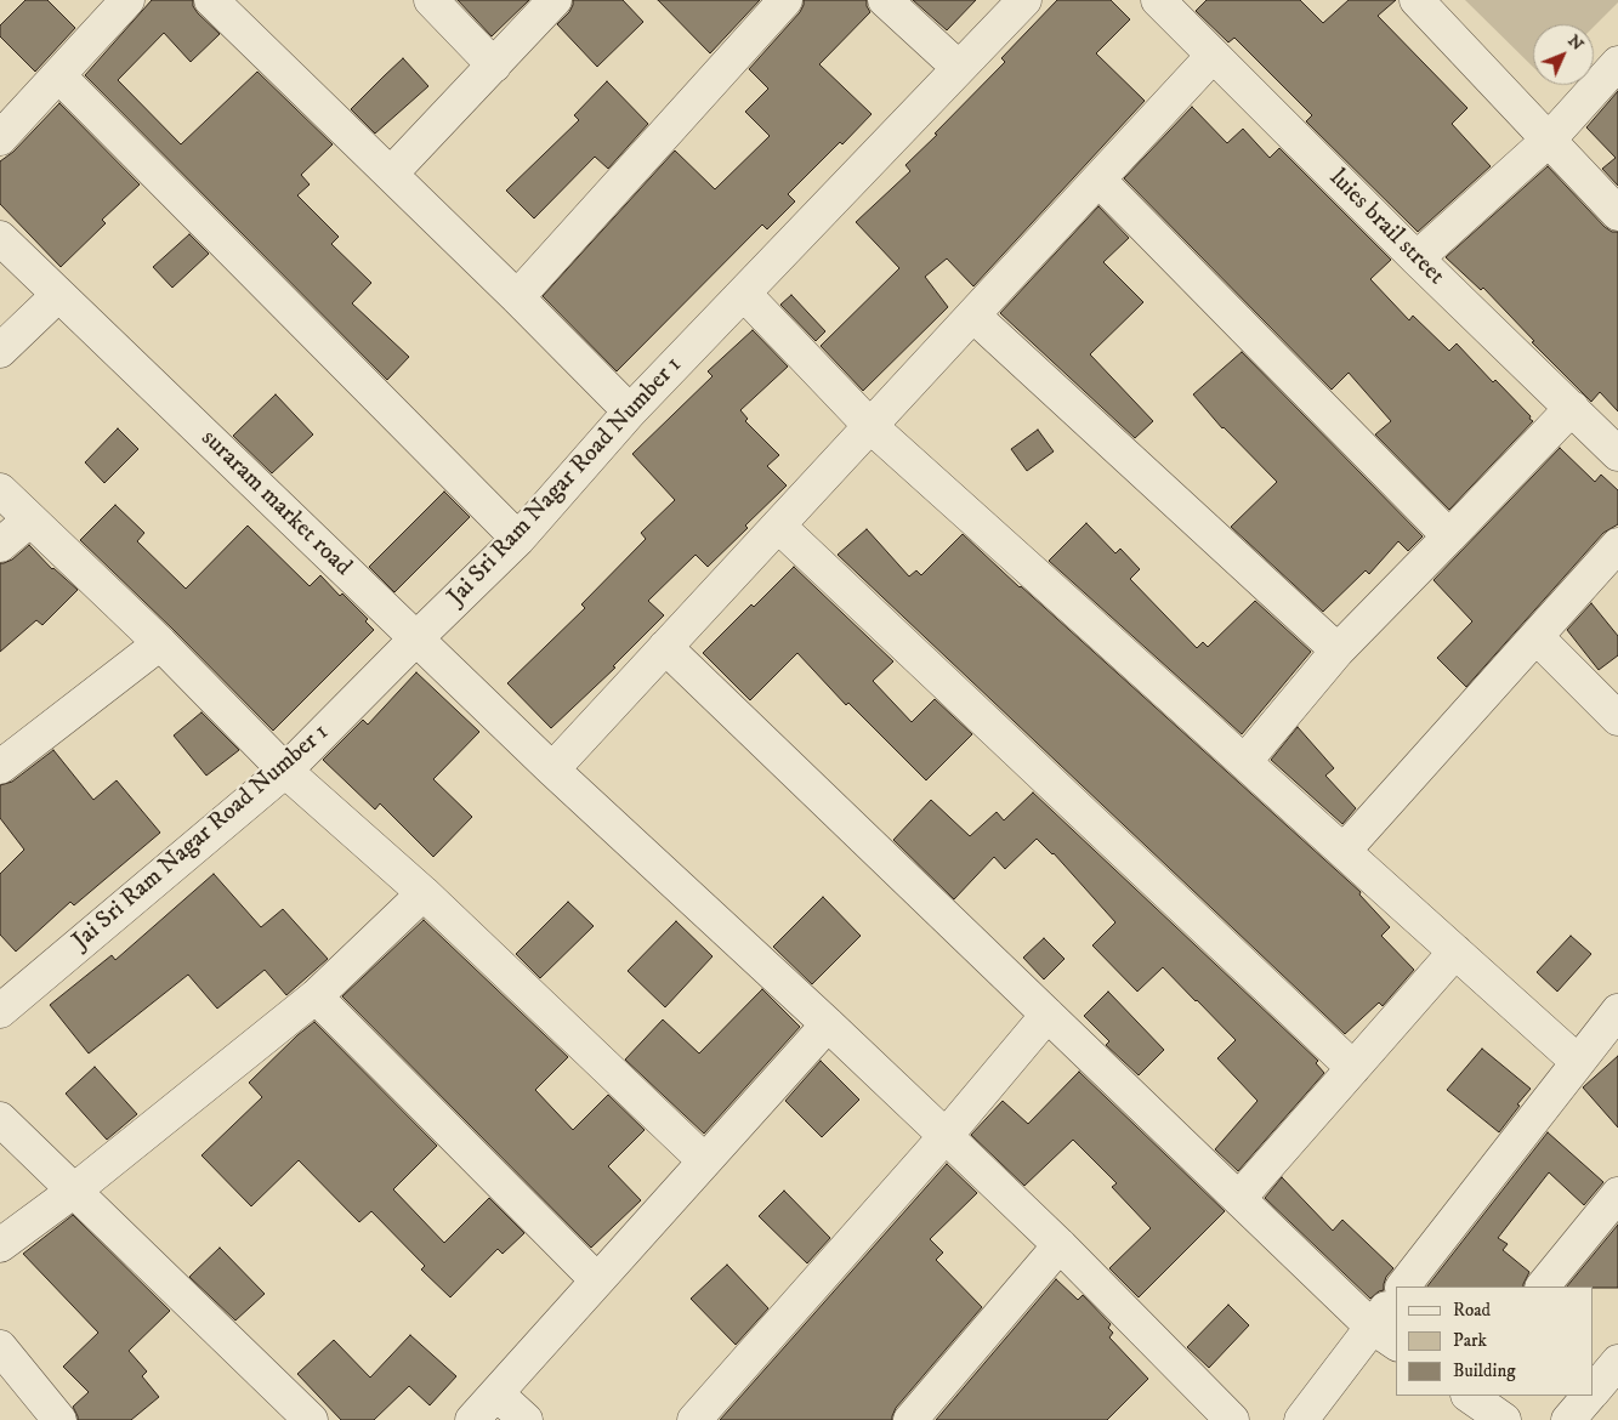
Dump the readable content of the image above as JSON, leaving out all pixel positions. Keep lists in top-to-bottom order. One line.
{"streets":{"street":["luies brail street","Jai Sri Ram Nagar Road Number 1","suraram market road"]},"crossings":[["Jai Sri Ram Nagar Road Number 1","suraram market road"]],"legend":["Road","Park","Building"],"north":"top right"}
